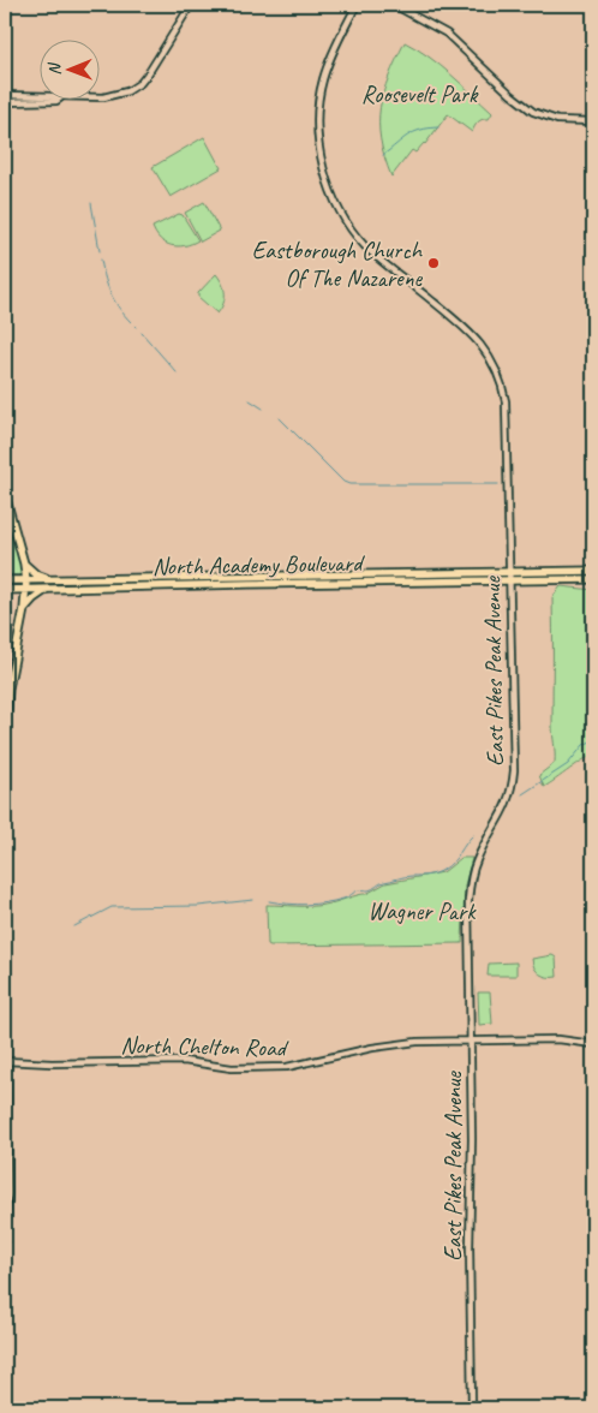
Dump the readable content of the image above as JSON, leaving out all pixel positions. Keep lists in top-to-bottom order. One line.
{"streets":{"highway":["North Academy Boulevard"],"main road":["East Pikes Peak Avenue","North Chelton Road"]},"crossings":[["North Academy Boulevard","East Pikes Peak Avenue"],["East Pikes Peak Avenue","North Chelton Road"]],"parks":["Roosevelt Park","Wagner Park"],"places":["Eastborough Church Of The Nazarene"],"north":"left"}
